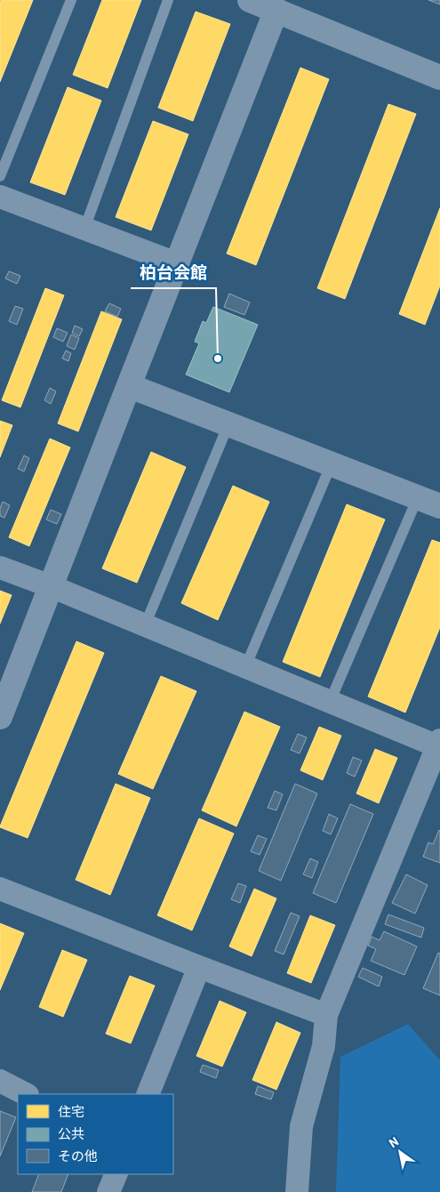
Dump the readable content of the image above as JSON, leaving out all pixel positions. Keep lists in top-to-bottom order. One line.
{"places":["柏台会館"],"legend":["住宅","公共","その他"],"north":"top left"}
